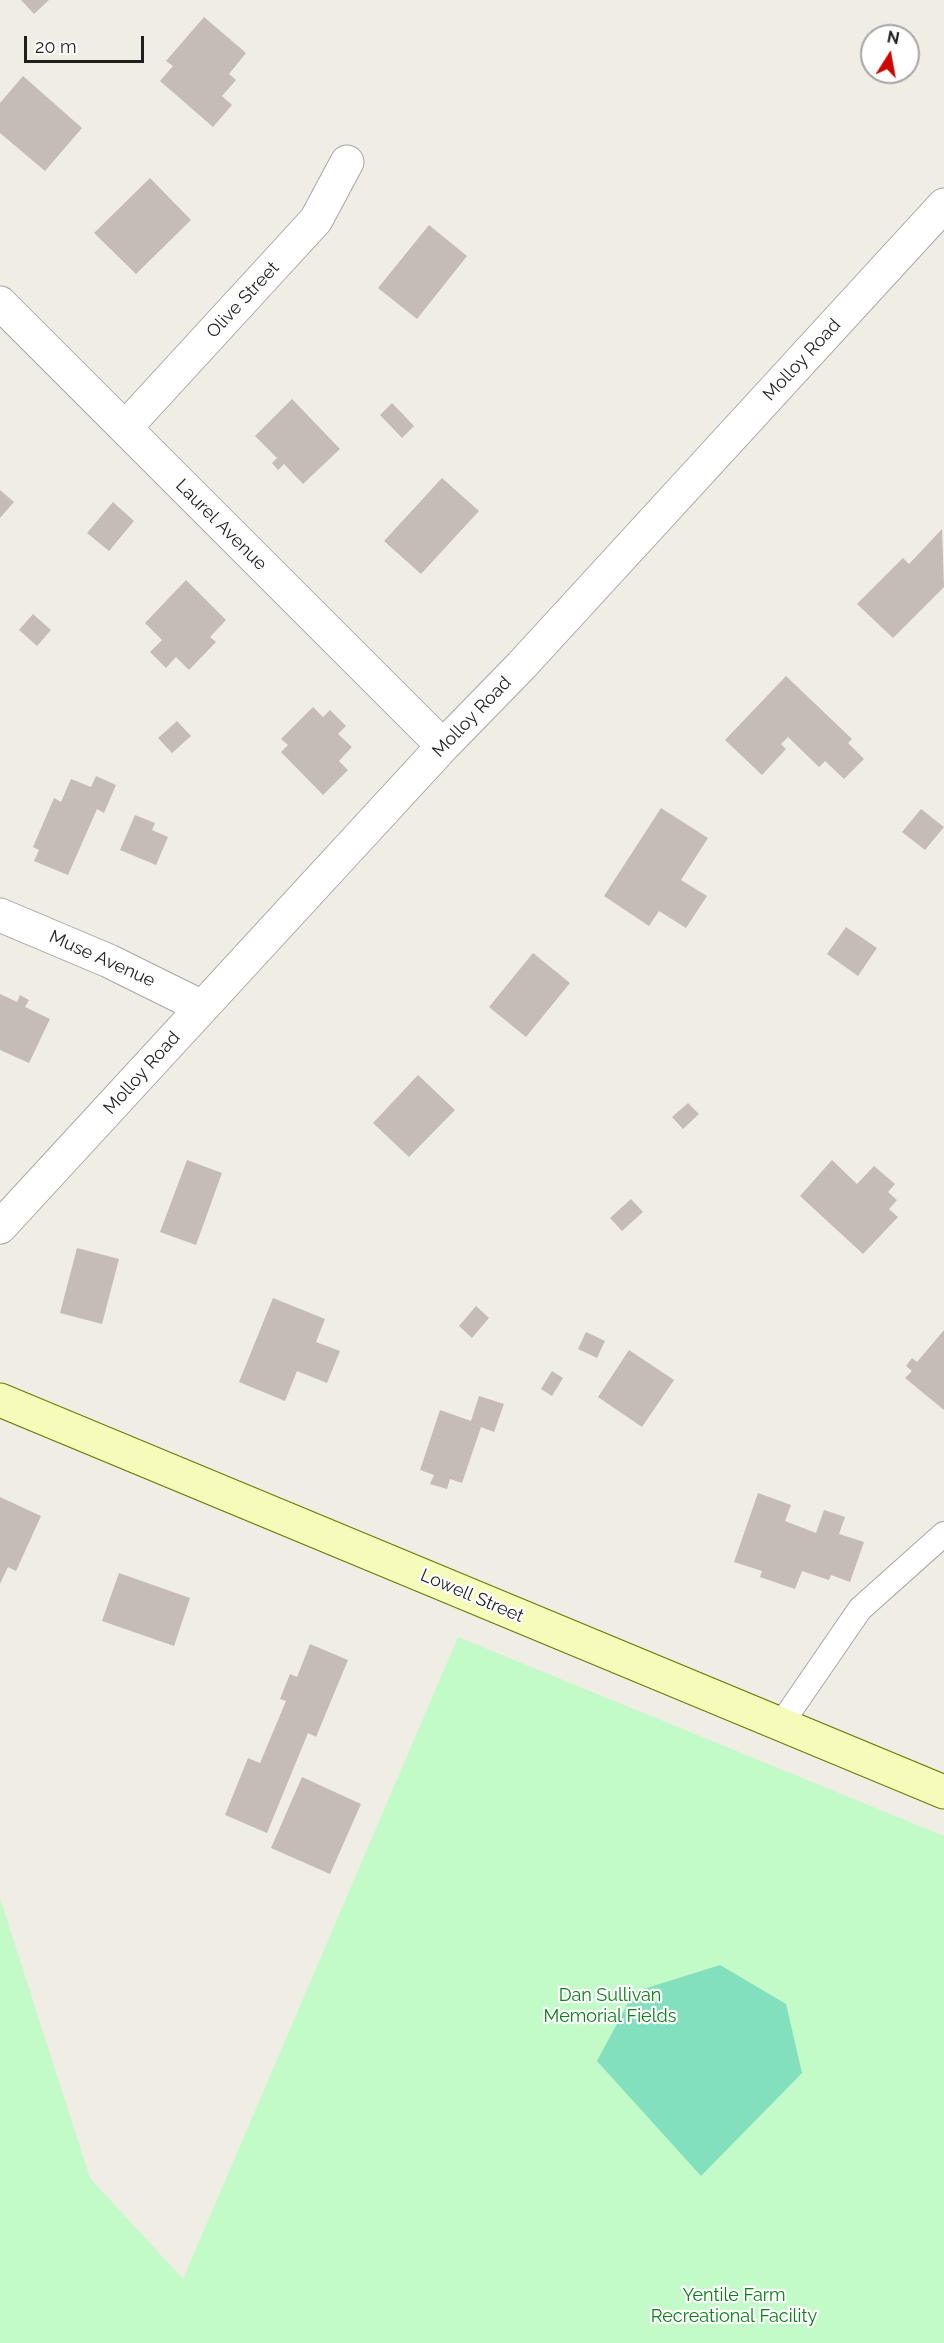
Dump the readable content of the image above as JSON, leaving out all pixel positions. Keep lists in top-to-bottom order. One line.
{"streets":{"main road":["Lowell Street"],"street":["Olive Street","Molloy Road","Laurel Avenue","Muse Avenue"]},"crossings":[["Olive Street","Laurel Avenue"],["Molloy Road","Laurel Avenue"],["Molloy Road","Muse Avenue"]],"parks":["Dan Sullivan Memorial Fields","Yentile Farm Recreational Facility"],"scale_bar":"20 m","north":"top"}
